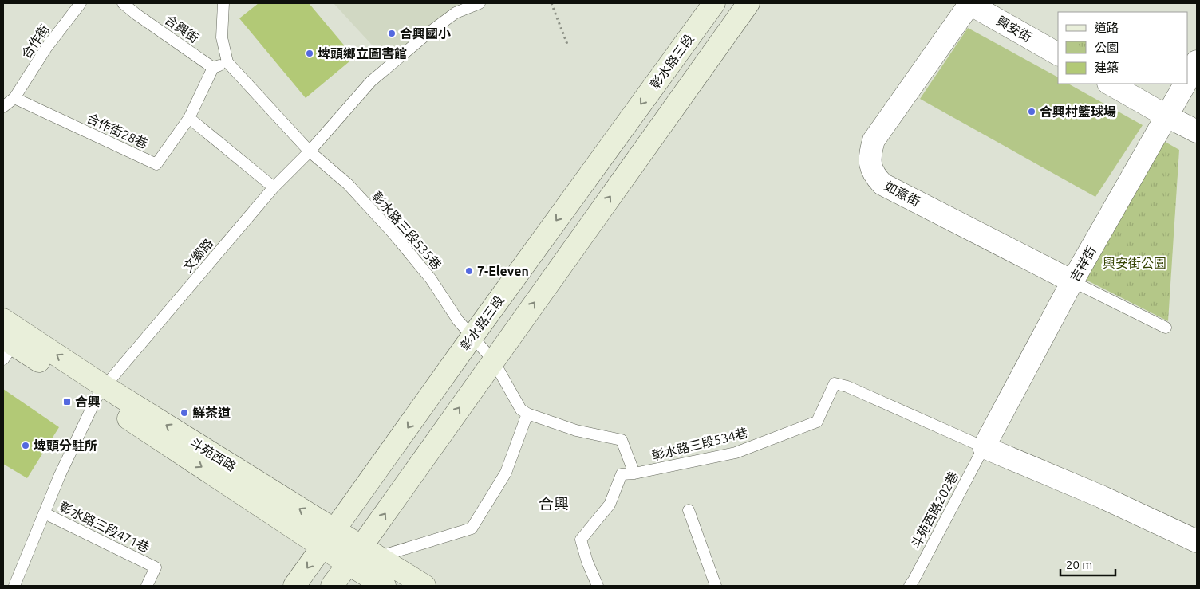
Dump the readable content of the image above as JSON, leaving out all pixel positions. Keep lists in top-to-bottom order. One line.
{"streets":{"street":["興安街","彰水路三段","如意街","吉祥街","斗苑西路"],"lane":["合興街","合作街","合作街28巷","彰水路三段535巷","文鄉路","彰水路三段534巷","斗苑西路202巷","彰水路三段471巷"]},"crossings":[["興安街","如意街"],["合作街","合作街28巷"],["彰水路三段","彰水路三段535巷"],["彰水路三段","斗苑西路"],["如意街","吉祥街"],["彰水路三段535巷","文鄉路"],["文鄉路","斗苑西路"],["文鄉路","彰水路三段471巷"],["吉祥街","彰水路三段534巷"],["吉祥街","斗苑西路202巷"],["彰水路三段534巷","斗苑西路202巷"]],"districts":["合興"],"parks":["興安街公園"],"places":{"other":["合興國小","埤頭鄉立圖書館","合興村籃球場","7-Eleven","鮮茶道","埤頭分駐所"],"transit":["合興"]},"legend":["道路","公園","建築"],"scale_bar":"20 m"}
